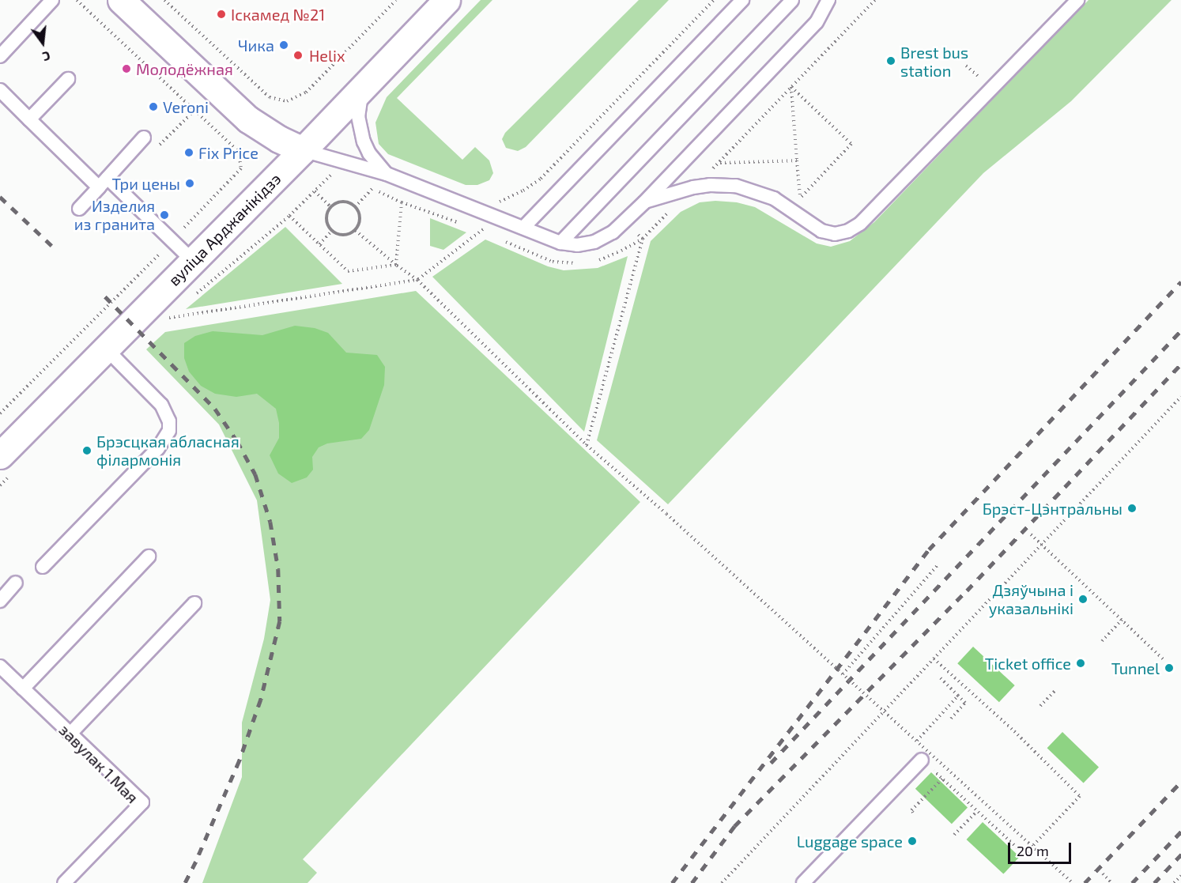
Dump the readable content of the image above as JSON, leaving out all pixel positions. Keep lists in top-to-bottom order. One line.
{"streets":{"main road":["вуліца Арджанікідзэ"],"lane":["завулак 1 Мая"]},"places":["Іскамед №21","Чика","Helix","Brest bus station","Молодёжная","Veroni","Fix Price","Три цены","Изделия из гранита","Брэсцкая абласная філармонія","Брэст-Цэнтральны","Дзяўчына і указальнікі","Ticket office","Tunnel","Luggage space"],"scale_bar":"20 m","north":"bottom"}
